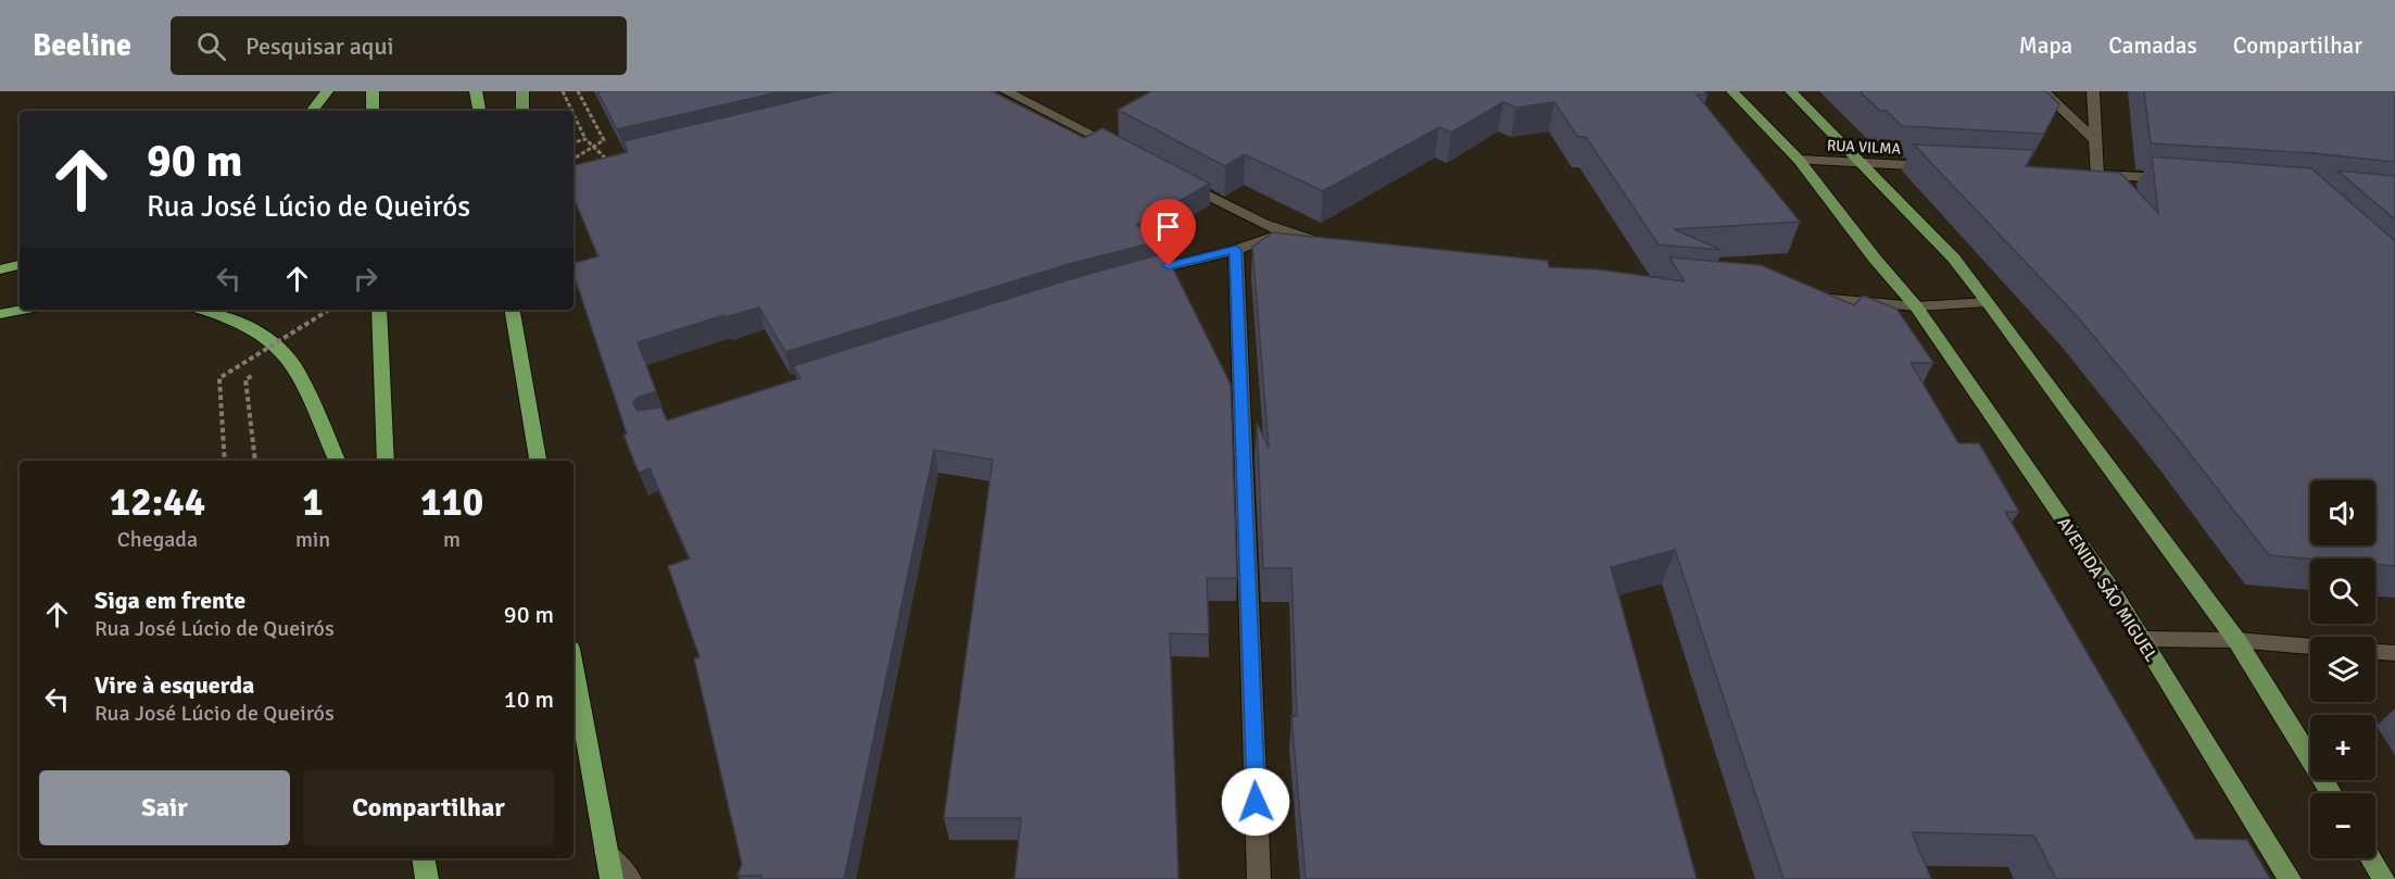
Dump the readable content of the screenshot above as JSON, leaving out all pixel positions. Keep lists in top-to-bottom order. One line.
{"streets":{"main road":["AVENIDA SÃO MIGUEL"],"street":["RUA VILMA"]},"crossings":[["RUA VILMA","AVENIDA SÃO MIGUEL"]],"page":{"header":"Beeline","search":"Pesquisar aqui","nav":["Mapa","Camadas","Compartilhar"],"turn":["90 m","Rua José Lúcio de Queirós"],"eta":["12:44","Chegada","1","min","110","m"],"map_buttons":["+","−"],"list":[{"name":"Siga em frente","note":"Rua José Lúcio de Queirós","value":"90 m"},{"name":"Vire à esquerda","note":"Rua José Lúcio de Queirós","value":"10 m"}],"buttons":["Sair","Compartilhar"]}}
